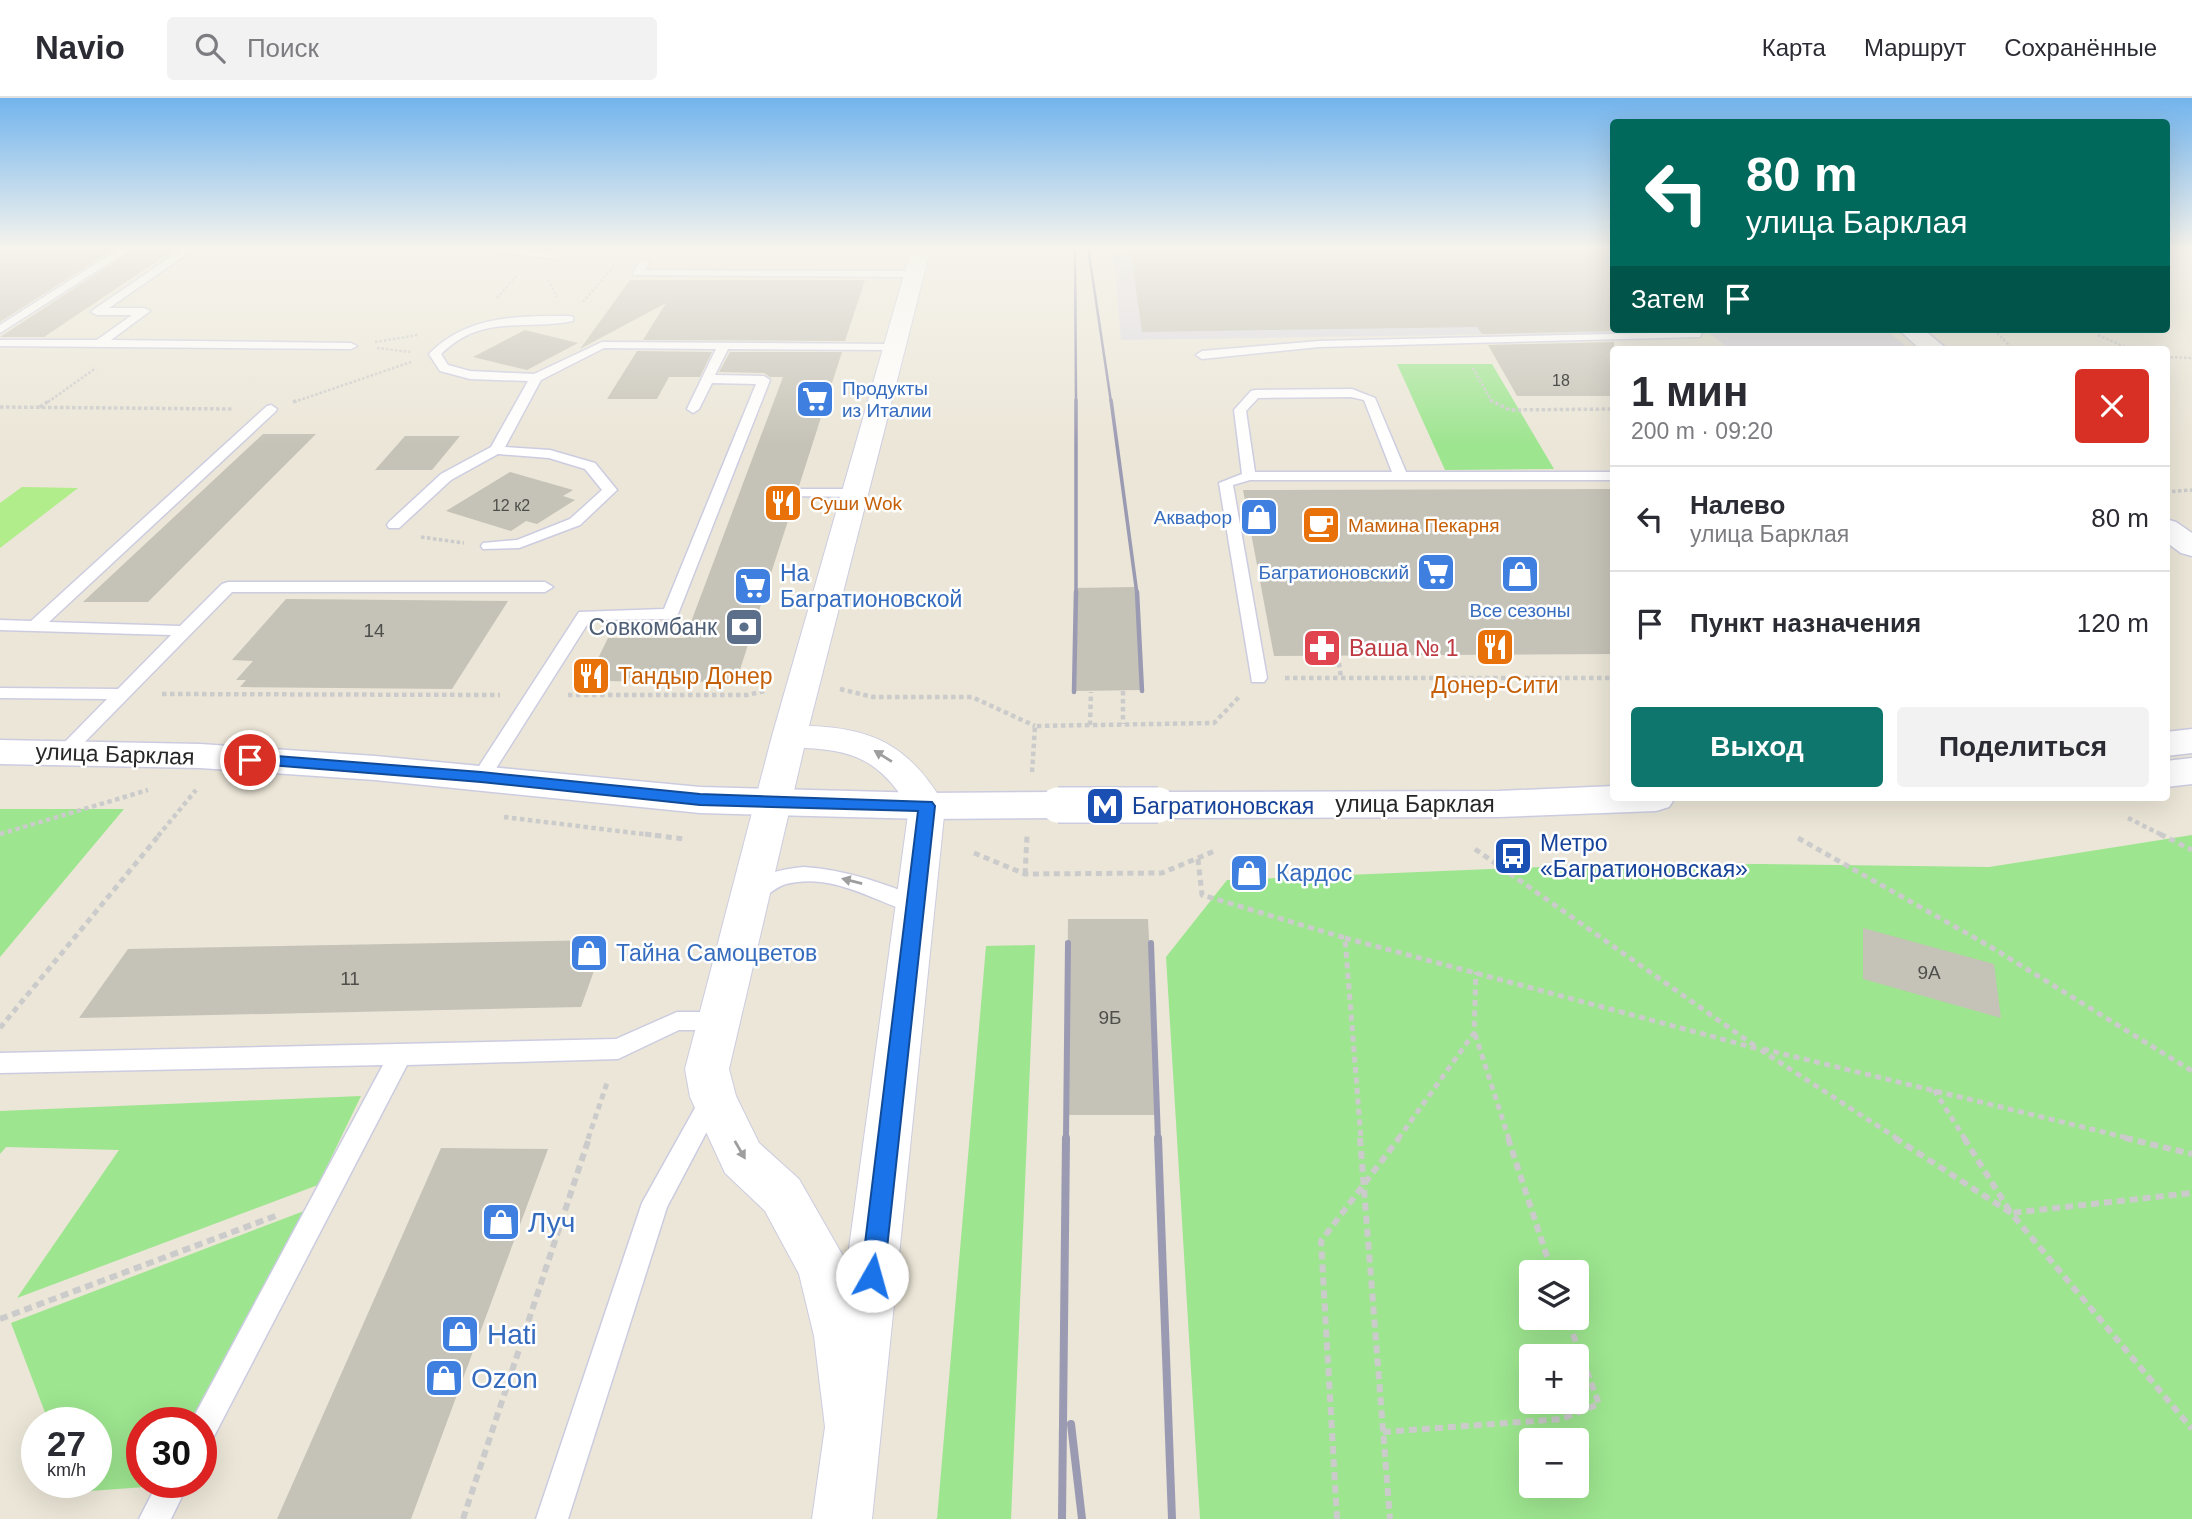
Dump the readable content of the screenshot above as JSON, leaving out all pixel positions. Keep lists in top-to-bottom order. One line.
{"streets":{"main road":["улица Барклая"]},"places":{"supermarket":["Продукты из Италии","Багратионовский","На Багратионовской"],"restaurant":["Суши Wok","Донер-Сити","Тандыр Донер"],"shop":["Аквафор","Все сезоны","Кардос","Тайна Самоцветов","Луч","Hati","Ozon"],"cafe":["Мамина Пекарня"],"bank":["Совкомбанк"],"pharmacy":["Ваша № 1"],"metro station":["Багратионовская"],"bus stop":["Метро «Багратионовская»"]},"house_numbers":["18","12 к2","14","9А","11","9Б"],"page":{"header":"Navio","search":"Поиск","nav":["Карта","Маршрут","Сохранённые"],"turn":["80 m","улица Барклая"],"then":"Затем","heading":["1 мин","200 m · 09:20"],"list":[{"name":"Налево","note":"улица Барклая","value":"80 m"},{"name":"Пункт назначения","value":"120 m"}],"buttons":["Выход","Поделиться"],"map_buttons":["+","−"],"speed":"27 km/h","limit":"30"}}
